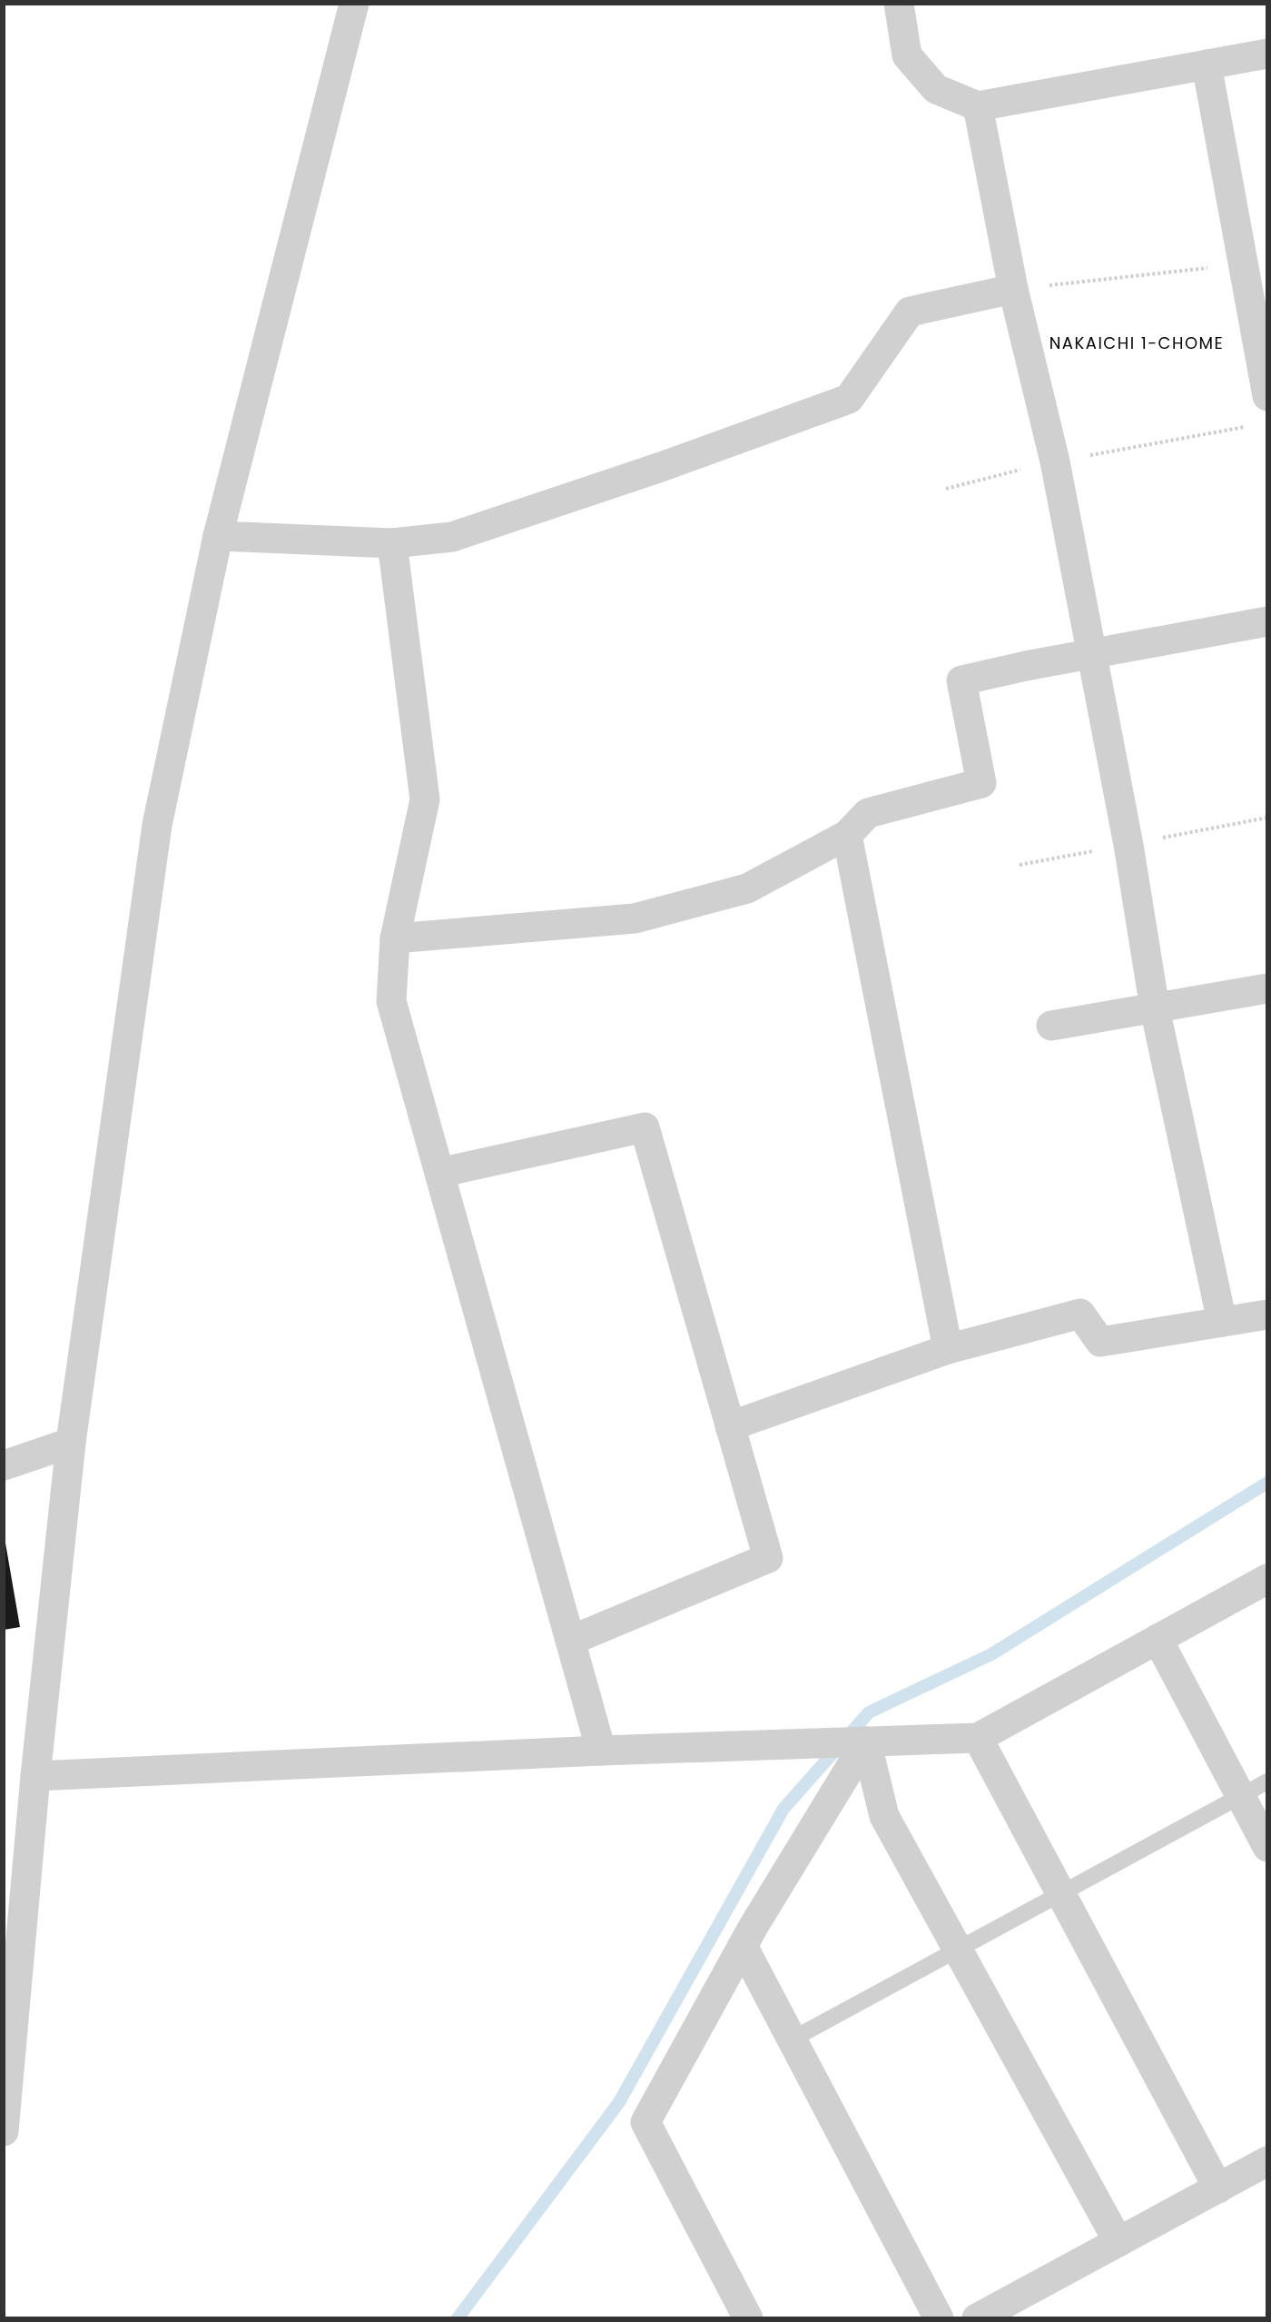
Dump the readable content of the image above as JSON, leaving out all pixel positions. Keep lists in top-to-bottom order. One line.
{"districts":["NAKAICHI 1-CHOME"]}
